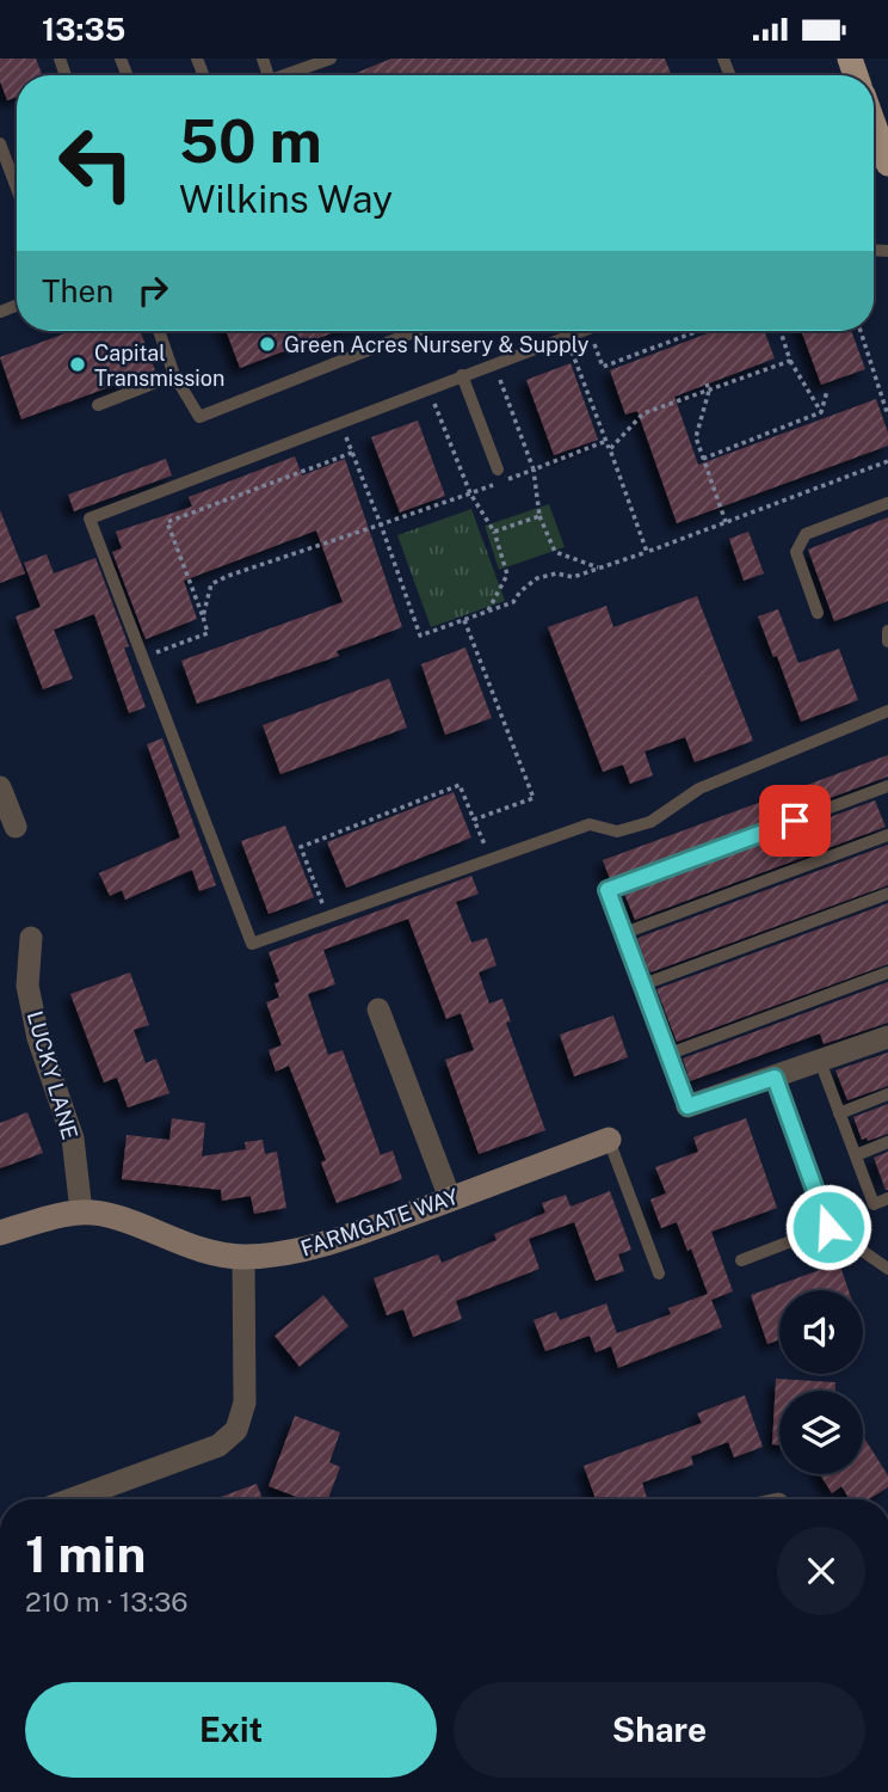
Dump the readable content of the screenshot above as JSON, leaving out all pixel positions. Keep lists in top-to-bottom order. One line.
{"streets":{"street":["LUCKY LANE","FARMGATE WAY"]},"crossings":[["LUCKY LANE","FARMGATE WAY"]],"places":["Green Acres Nursery & Supply","Capital Transmission"],"page":{"status":"13:35","turn":["50 m","Wilkins Way"],"then":"Then","heading":["1 min","210 m · 13:36"],"buttons":["Exit","Share"]}}
